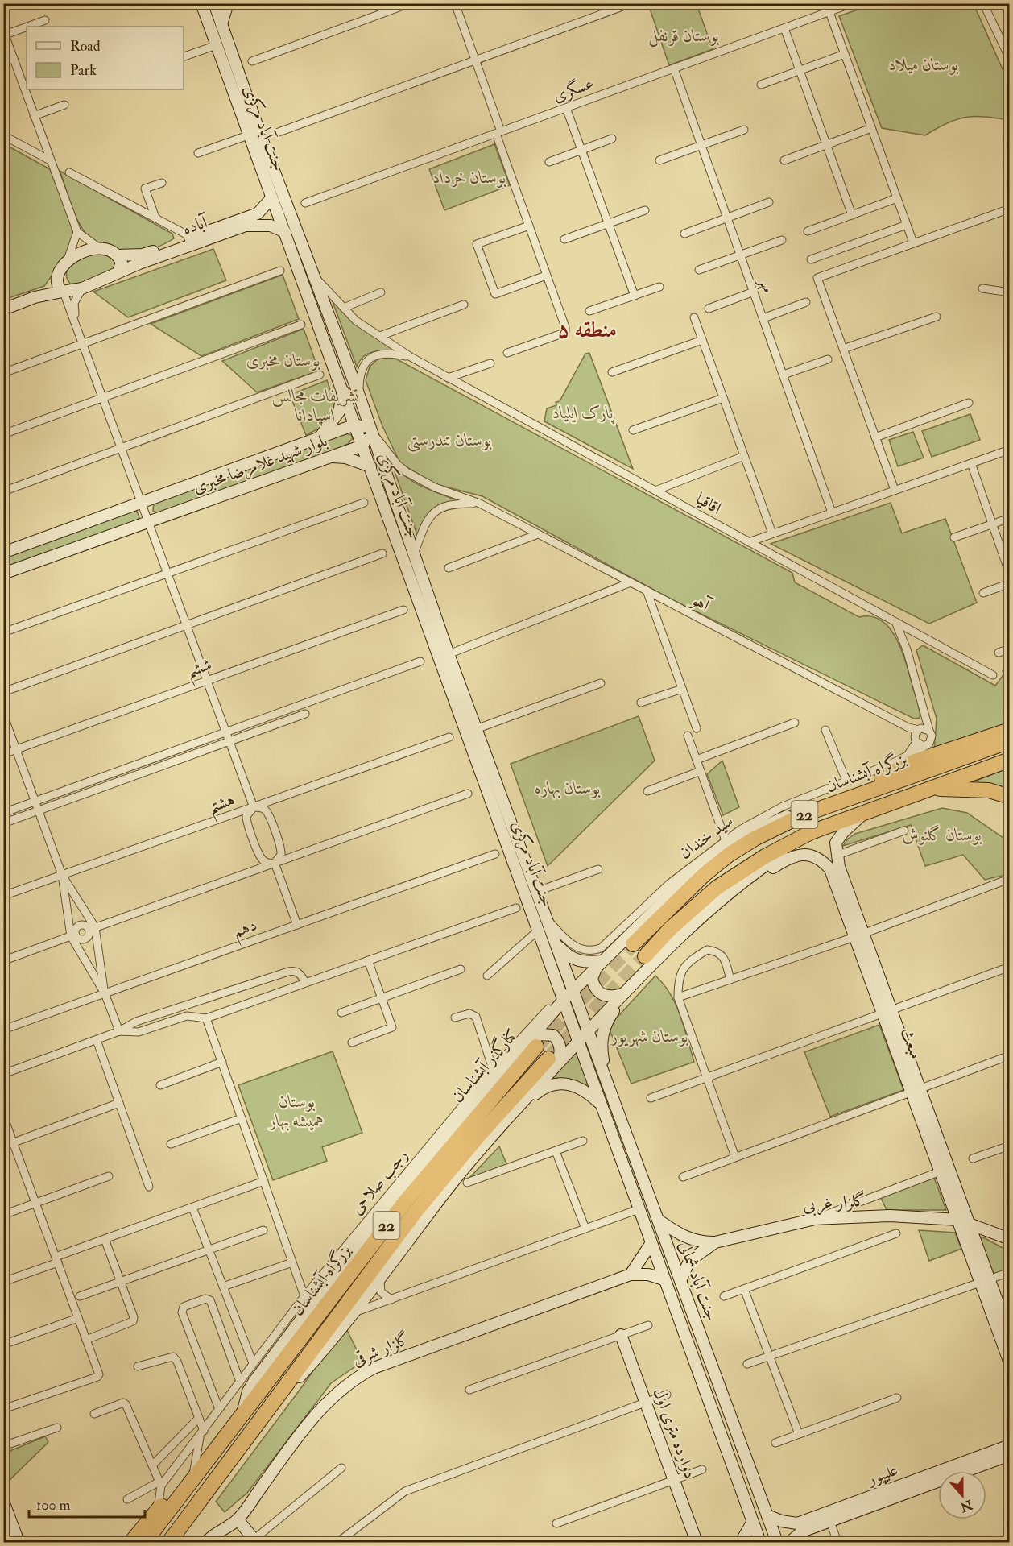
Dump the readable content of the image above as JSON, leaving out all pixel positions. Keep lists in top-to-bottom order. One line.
{"streets":{"highway":["بزرگراه آبشناسان","22"],"main road":["جنت آباد مرکزی","آباده","بلوار شهید غلامرضا مخبری","مبعث","کنارگذر آبشناسان","گلزار غربی","جنت آباد شمالی","گلزار شرقی","دوارده متری اول","علیپور"],"street":["عسگری","مهر","اقاقیا","آهو","ششم","هشتم","سید خندان","دهم","رجب صلاحی"]},"crossings":[["عسگری","مهر"],["جنت آباد مرکزی","آباده"],["جنت آباد مرکزی","بلوار شهید غلامرضا مخبری"],["جنت آباد مرکزی","اقاقیا"],["جنت آباد مرکزی","آهو"],["جنت آباد مرکزی","سید خندان"],["جنت آباد مرکزی","کنارگذر آبشناسان"],["جنت آباد مرکزی","جنت آباد شمالی"],["بزرگراه آبشناسان","کنارگذر آبشناسان"],["بزرگراه آبشناسان","رجب صلاحی"],["مبعث","گلزار غربی"],["گلزار غربی","جنت آباد شمالی"],["جنت آباد شمالی","گلزار شرقی"],["جنت آباد شمالی","علیپور"]],"districts":["منطقه ۵"],"parks":["بوستان قرنفل","بوستان میلاد","بوستان خرداد","بوستان مخبری","تشریفات مجالس اسپادانا","پارک ایلیاد","بوستان تندرستی","بوستان بهاره","بوستان گلنوش","بوستان شهریور","بوستان همیشه بهار"],"legend":["Road","Park"],"scale_bar":"100 m","north":"bottom"}
